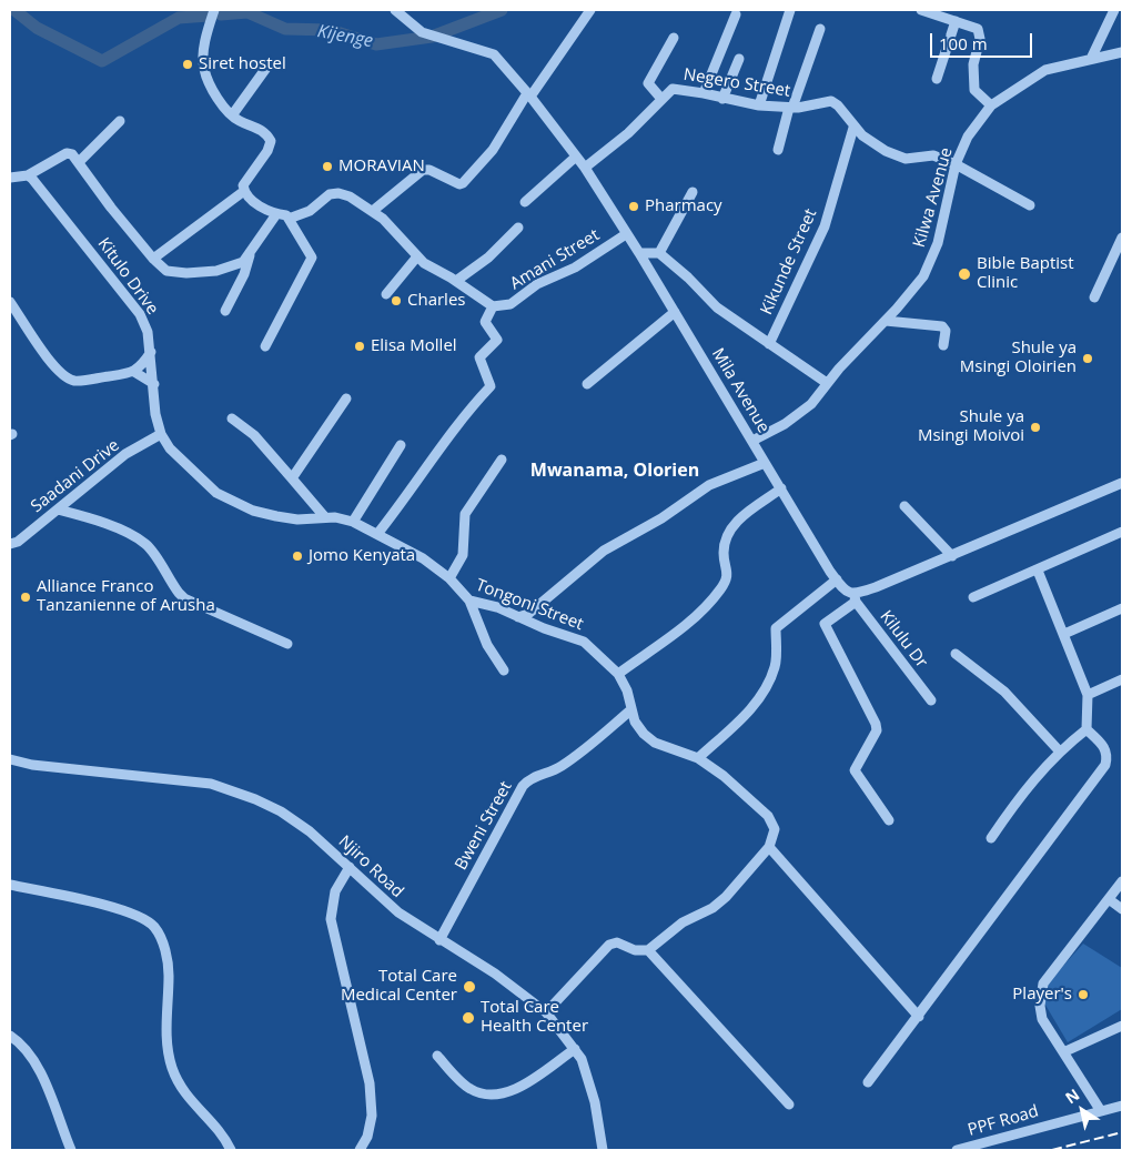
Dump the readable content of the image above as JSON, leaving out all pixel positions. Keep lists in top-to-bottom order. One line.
{"streets":{"street":["Negero Street","Kilwa Avenue","Amani Street","Kikunde Street","Kitulo Drive","Mila Avenue","Saadani Drive","Tongoni Street","Kilulu Dr","Bweni Street","Njiro Road","PPF Road"]},"crossings":[["Negero Street","Kilwa Avenue"],["Negero Street","Kikunde Street"],["Negero Street","Mila Avenue"],["Kilwa Avenue","Mila Avenue"],["Amani Street","Mila Avenue"],["Kitulo Drive","Saadani Drive"],["Kitulo Drive","Tongoni Street"],["Mila Avenue","Kilulu Dr"],["Saadani Drive","Tongoni Street"],["Tongoni Street","Bweni Street"],["Bweni Street","Njiro Road"]],"districts":["Mwanama, Olorien"],"water":["Kijenge"],"places":["Siret hostel","MORAVIAN","Pharmacy","Bible Baptist Clinic","Charles","Elisa Mollel","Shule ya Msingi Oloirien","Shule ya Msingi Moivoi","Jomo Kenyata","Alliance Franco Tanzanienne of Arusha","Total Care Medical Center","Player's","Total Care Health Center"],"scale_bar":"100 m","north":"top left"}
